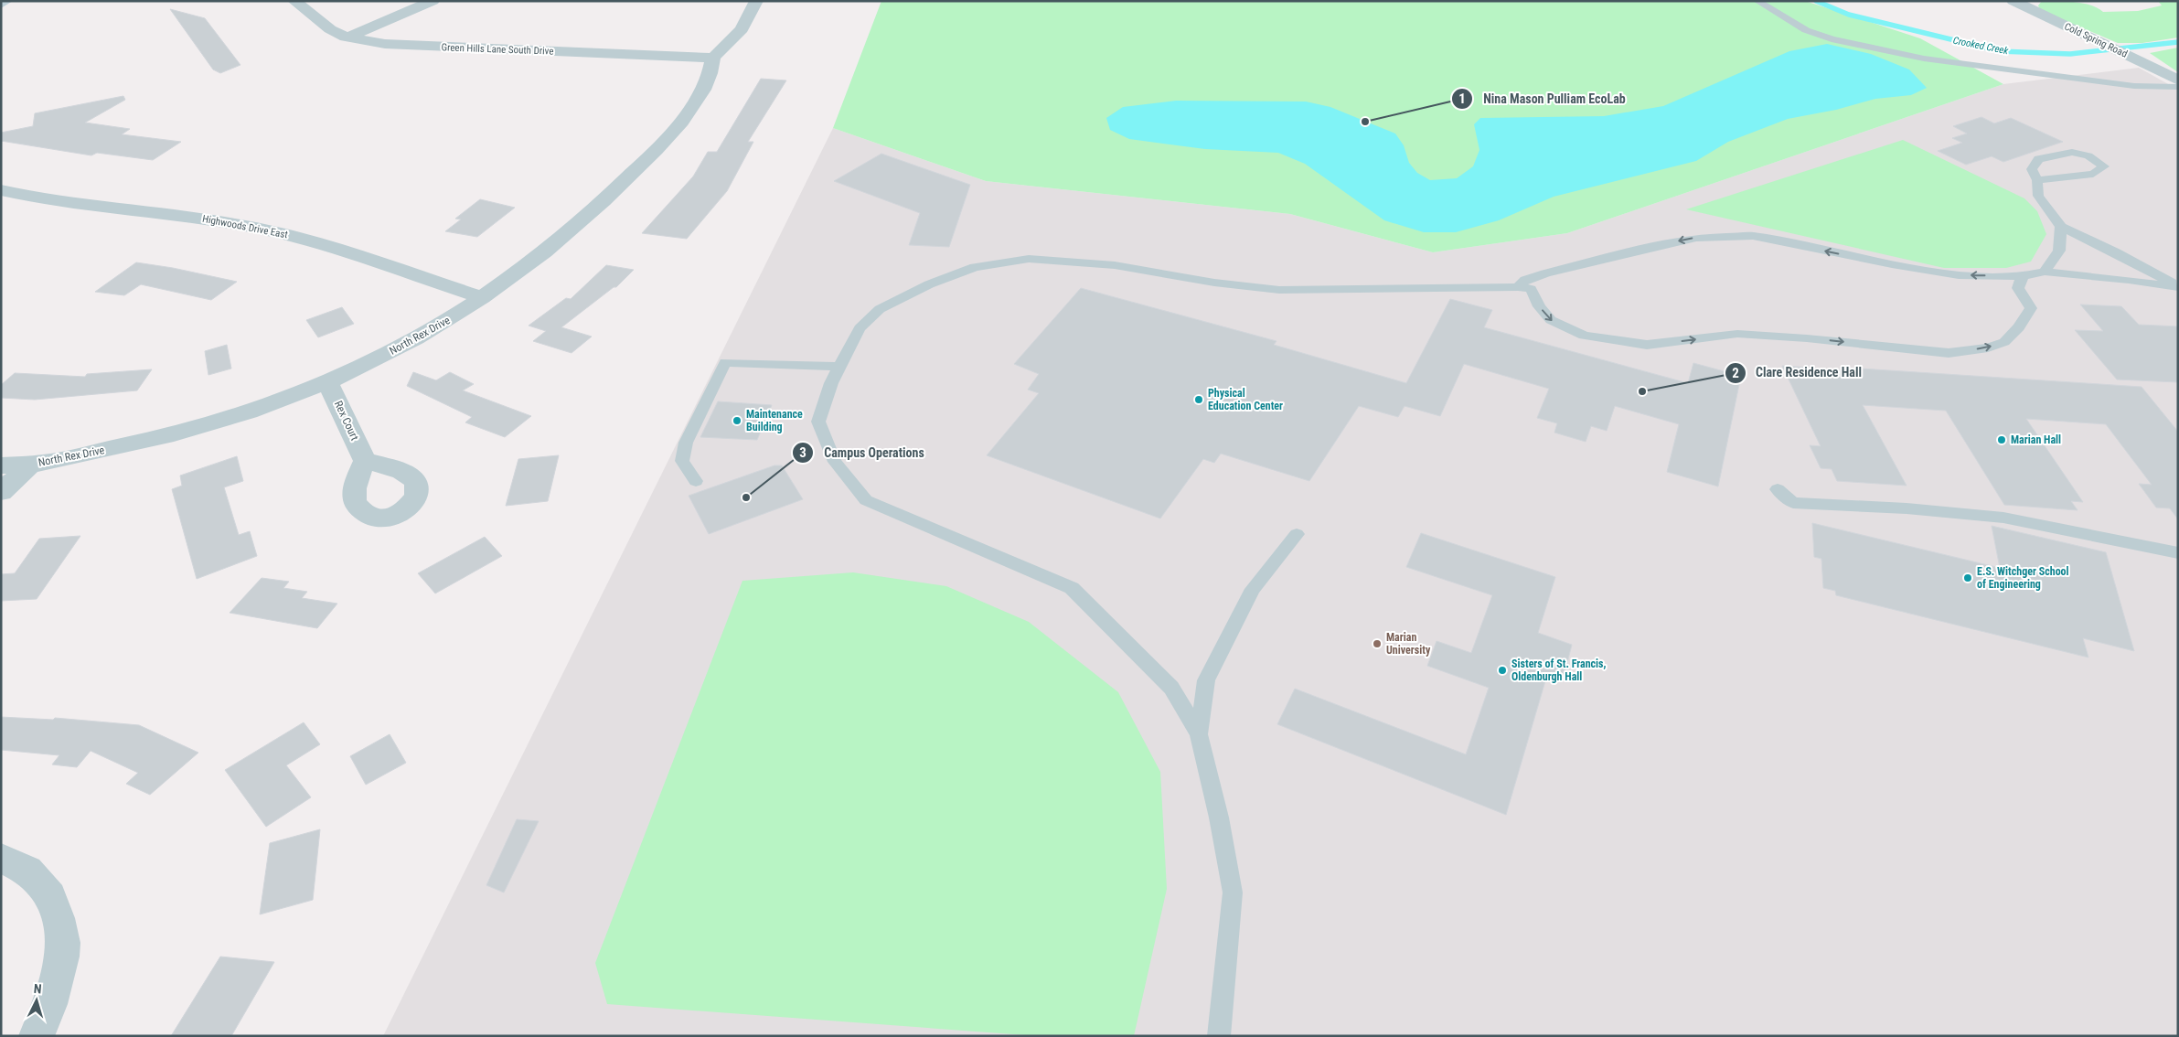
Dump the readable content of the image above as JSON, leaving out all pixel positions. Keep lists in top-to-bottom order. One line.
{"streets":{"street":["Cold Spring Road","Green Hills Lane South Drive","Highwoods Drive East","North Rex Drive","Rex Court"]},"crossings":[["Green Hills Lane South Drive","North Rex Drive"],["Highwoods Drive East","North Rex Drive"],["North Rex Drive","Rex Court"]],"water":["Crooked Creek"],"places":["Nina Mason Pulliam EcoLab","Clare Residence Hall","Physical Education Center","Maintenance Building","Marian Hall","Campus Operations","E.S. Witchger School of Engineering","Marian University","Sisters of St. Francis, Oldenburgh Hall"],"north":"top"}
